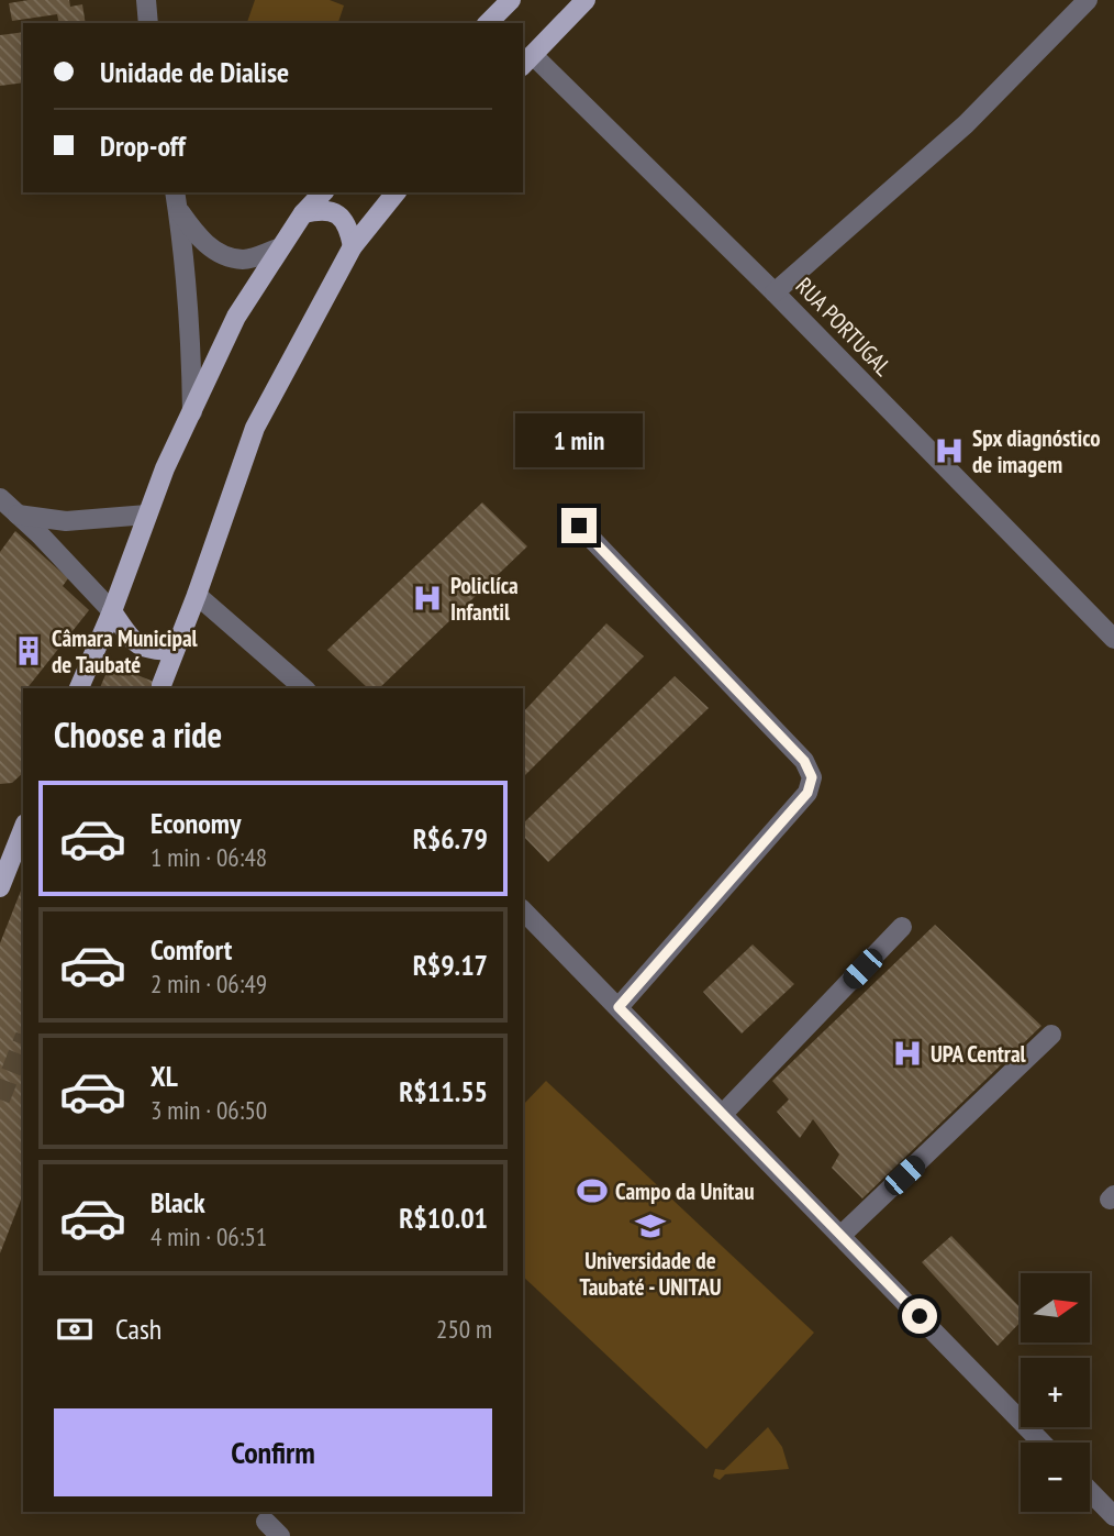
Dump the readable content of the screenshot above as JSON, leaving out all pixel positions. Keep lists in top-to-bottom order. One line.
{"streets":{"street":["RUA PORTUGAL"]},"places":{"hospital":["Spx diagnóstico de imagem","Policlíca Infantil","UPA Central"],"building":["Câmara Municipal de Taubaté"],"sports":["Campo da Unitau"],"school or university":["Universidade de Taubaté - UNITAU"]},"north":"right","page":{"banner":["Unidade de Dialise","Drop-off"],"bubble":"1 min","heading":"Choose a ride","list":[{"name":"Economy","note":"1 min · 06:48","value":"R$6.79"},{"name":"Comfort","note":"2 min · 06:49","value":"R$9.17"},{"name":"XL","note":"3 min · 06:50","value":"R$11.55"},{"name":"Black","note":"4 min · 06:51","value":"R$10.01"}],"map_buttons":["+","−"],"pay":["Cash","250 m"],"buttons":"Confirm"}}
